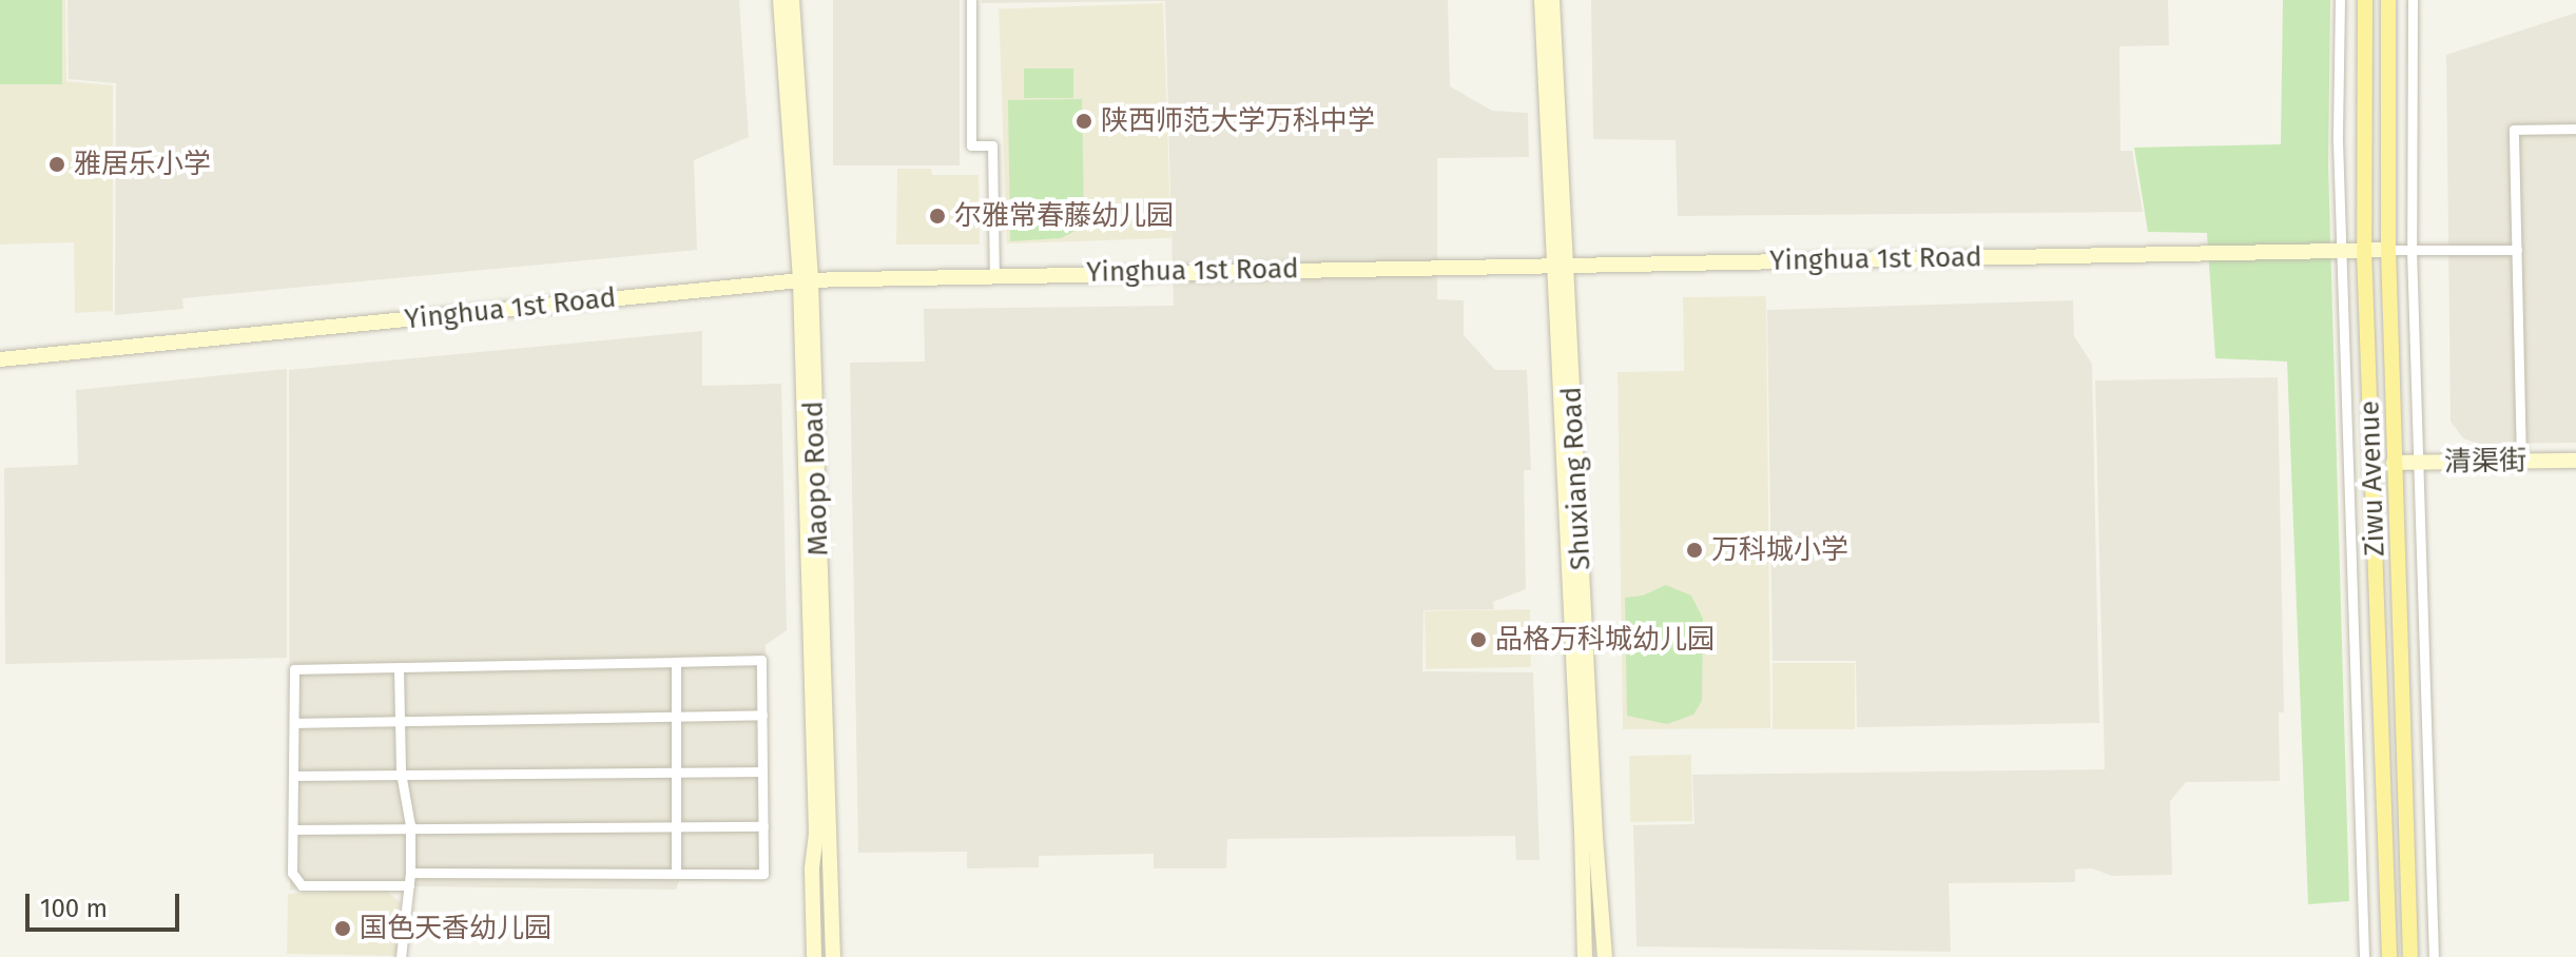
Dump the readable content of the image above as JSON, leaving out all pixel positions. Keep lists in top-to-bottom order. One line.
{"streets":{"main road":["Ziwu Avenue"],"street":["Yinghua 1st Road","清渠街","Maopo Road","Shuxiang Road"]},"crossings":[["Yinghua 1st Road","Maopo Road"],["Yinghua 1st Road","Shuxiang Road"],["Yinghua 1st Road","Ziwu Avenue"],["清渠街","Ziwu Avenue"]],"places":["陕西师范大学万科中学","雅居乐小学","尔雅常春藤幼儿园","万科城小学","品格万科城幼儿园","国色天香幼儿园"],"scale_bar":"100 m"}
